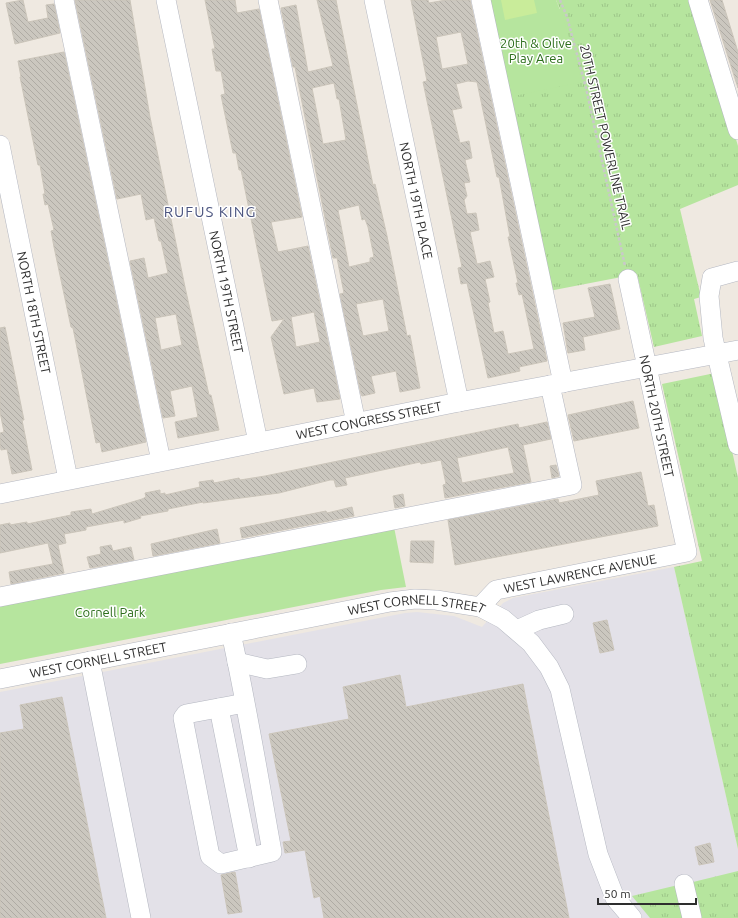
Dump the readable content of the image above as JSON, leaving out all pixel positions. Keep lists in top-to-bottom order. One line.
{"streets":{"street":["NORTH 19TH PLACE","NORTH 19TH STREET","NORTH 18TH STREET","NORTH 20TH STREET","WEST CONGRESS STREET","WEST LAWRENCE AVENUE","WEST CORNELL STREET"],"path":["20TH STREET POWERLINE TRAIL"]},"crossings":[["20TH STREET POWERLINE TRAIL","NORTH 20TH STREET"],["NORTH 19TH PLACE","WEST CONGRESS STREET"],["NORTH 19TH STREET","WEST CONGRESS STREET"],["NORTH 18TH STREET","WEST CONGRESS STREET"],["NORTH 20TH STREET","WEST CONGRESS STREET"],["NORTH 20TH STREET","WEST LAWRENCE AVENUE"],["WEST LAWRENCE AVENUE","WEST CORNELL STREET"]],"districts":["RUFUS KING"],"parks":["20th & Olive Play Area","Cornell Park"],"scale_bar":"50 m"}
